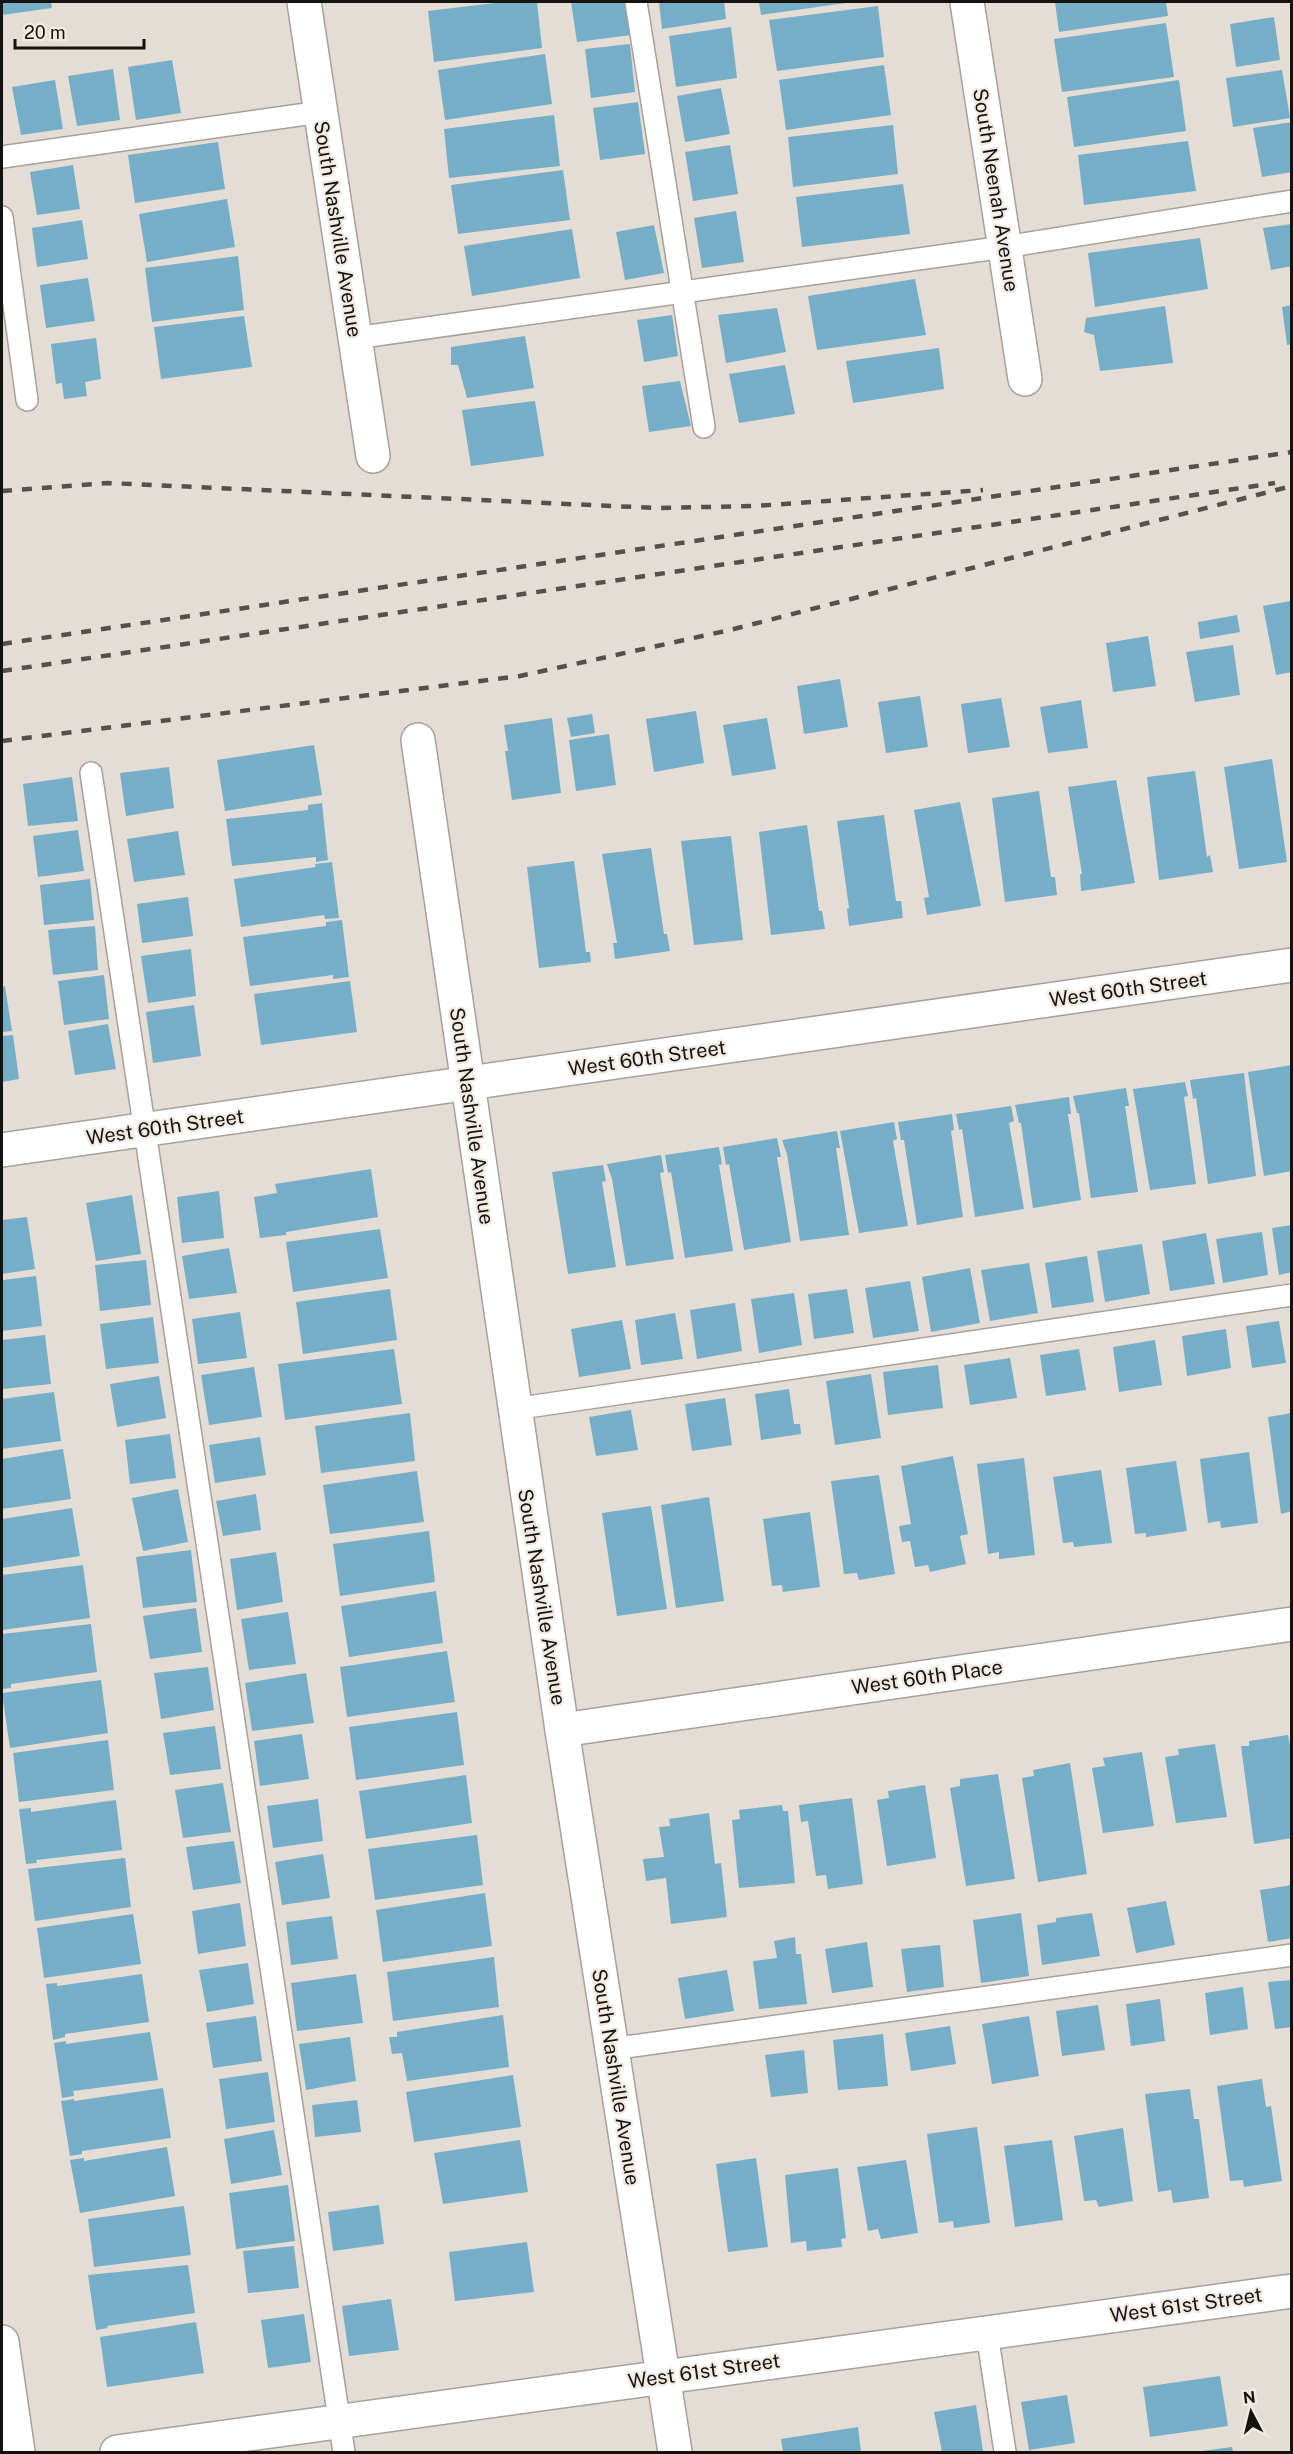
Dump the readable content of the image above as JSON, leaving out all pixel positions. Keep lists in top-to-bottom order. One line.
{"streets":{"street":["South Neenah Avenue","South Nashville Avenue","West 60th Street","West 60th Place","West 61st Street"]},"crossings":[["South Nashville Avenue","West 60th Street"],["South Nashville Avenue","West 60th Place"],["South Nashville Avenue","West 61st Street"]],"scale_bar":"20 m","north":"top"}
